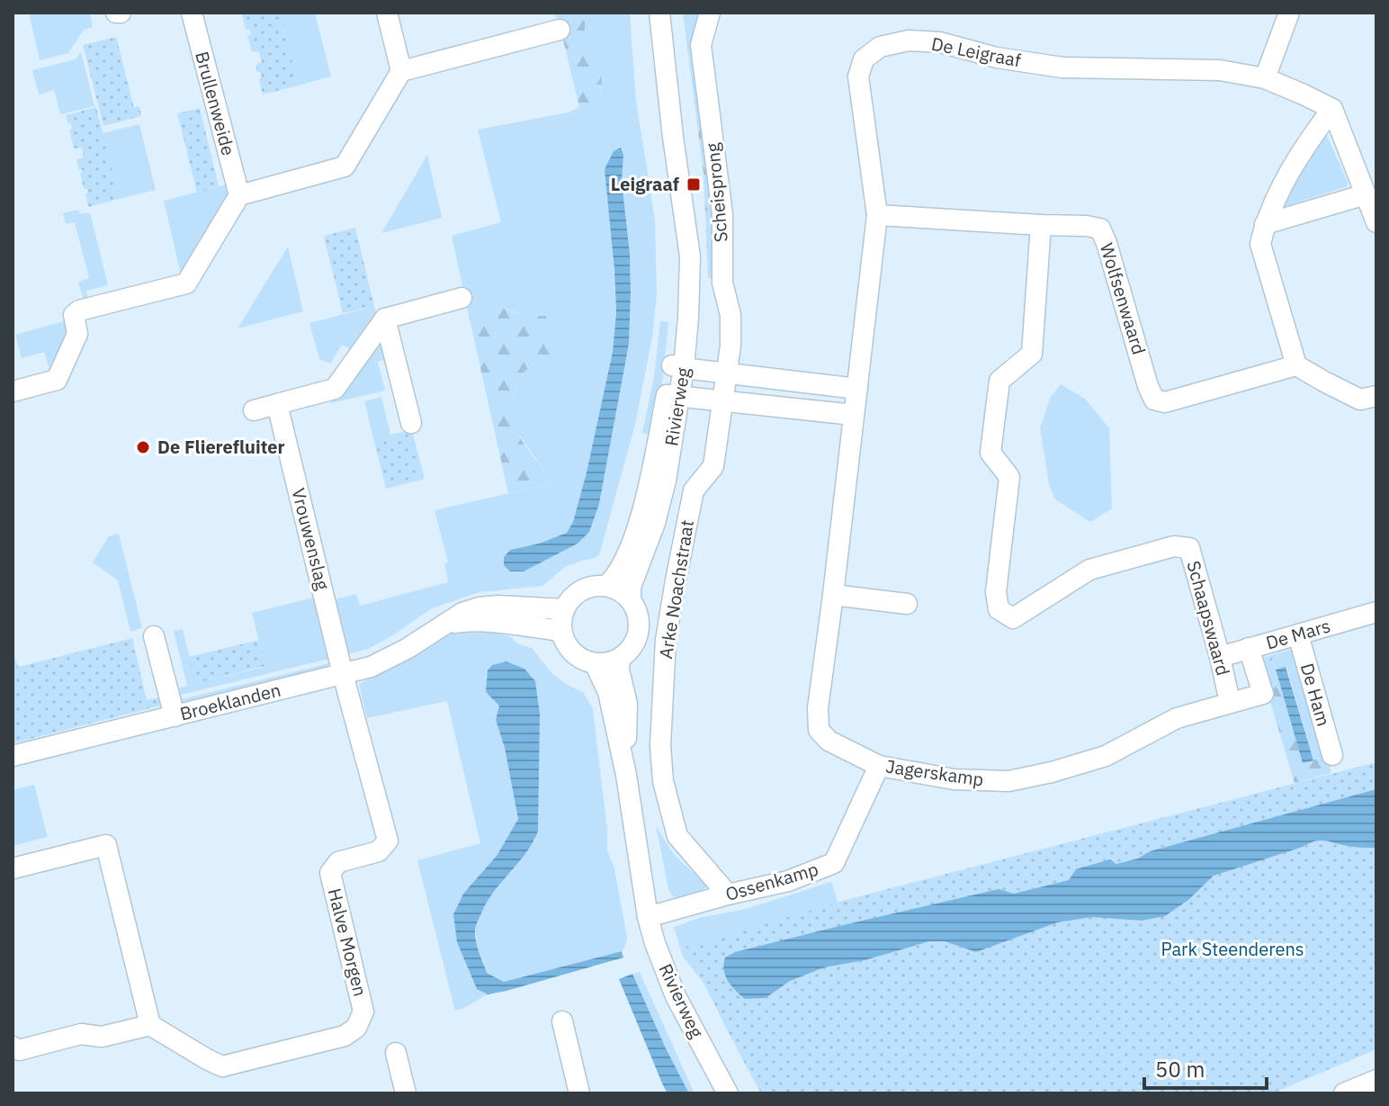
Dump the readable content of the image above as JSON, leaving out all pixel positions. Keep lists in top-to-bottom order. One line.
{"streets":{"street":["De Leigraaf","Brullenweide","Scheisprong","Wolfsenwaard","Rivierweg","Vrouwenslag","Arke Noachstraat","Schaapswaard","De Mars","De Ham","Broeklanden","Jagerskamp","Ossenkamp","Halve Morgen"]},"crossings":[["De Leigraaf","Wolfsenwaard"],["De Leigraaf","Jagerskamp"],["Wolfsenwaard","Schaapswaard"],["Rivierweg","Broeklanden"],["Rivierweg","Ossenkamp"],["Vrouwenslag","Broeklanden"],["Vrouwenslag","Halve Morgen"],["Arke Noachstraat","Ossenkamp"],["Schaapswaard","De Mars"],["Schaapswaard","Jagerskamp"],["De Mars","De Ham"],["De Mars","Jagerskamp"],["Broeklanden","Halve Morgen"],["Jagerskamp","Ossenkamp"]],"parks":["Park Steenderens"],"places":{"transit":["Leigraaf"],"other":["De Flierefluiter"]},"scale_bar":"50 m"}
